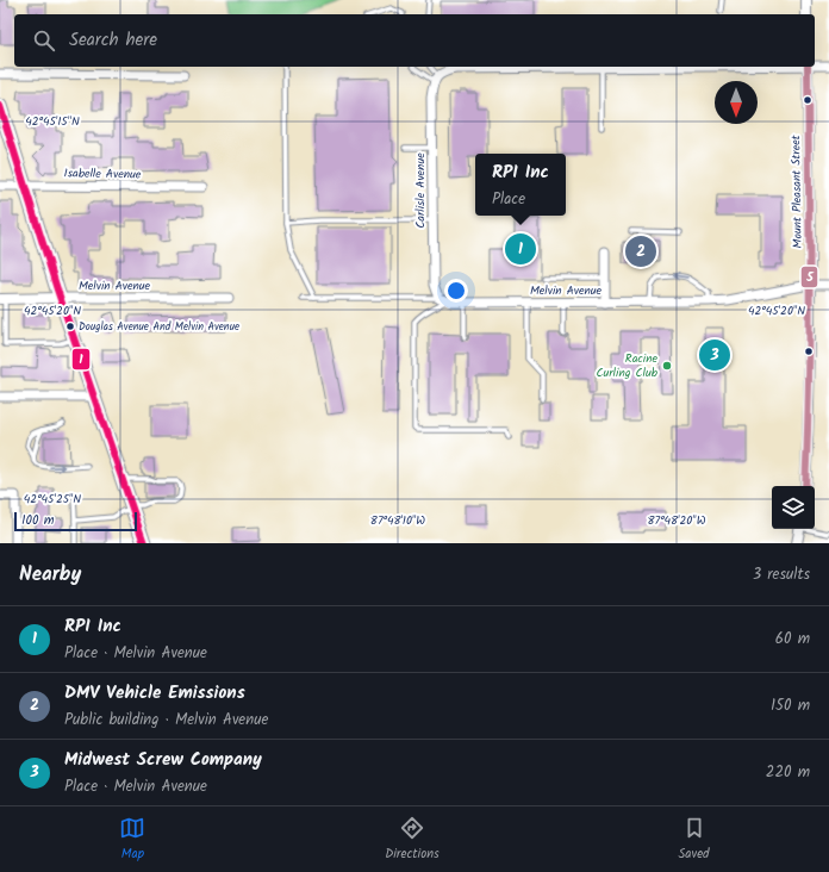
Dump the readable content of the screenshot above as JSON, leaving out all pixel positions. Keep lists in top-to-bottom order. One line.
{"streets":{"street":["Isabelle Avenue","Carlisle Avenue","Mount Pleasant Street","Melvin Avenue"]},"crossings":[["Carlisle Avenue","Melvin Avenue"],["Mount Pleasant Street","Melvin Avenue"]],"places":["Douglas Avenue And Melvin Avenue","Racine Curling Club"],"lines":["transit line 5","transit line 1"],"scale_bar":"100 m","north":"bottom","page":{"search":"Search here","popup":["RPI Inc","Place"],"pins":["1","2","3"],"scale":"100 m","heading":["Nearby","3 results"],"list":[{"mark":"1","name":"RPI Inc","note":"Place · Melvin Avenue","value":"60 m"},{"mark":"2","name":"DMV Vehicle Emissions","note":"Public building · Melvin Avenue","value":"150 m"},{"mark":"3","name":"Midwest Screw Company","note":"Place · Melvin Avenue","value":"220 m"}],"nav":["Map","Directions","Saved"]},"coordinates":["42°45'15\"N","42°45'20\"N","42°45'25\"N","87°48'10\"W","87°48'20\"W"]}
